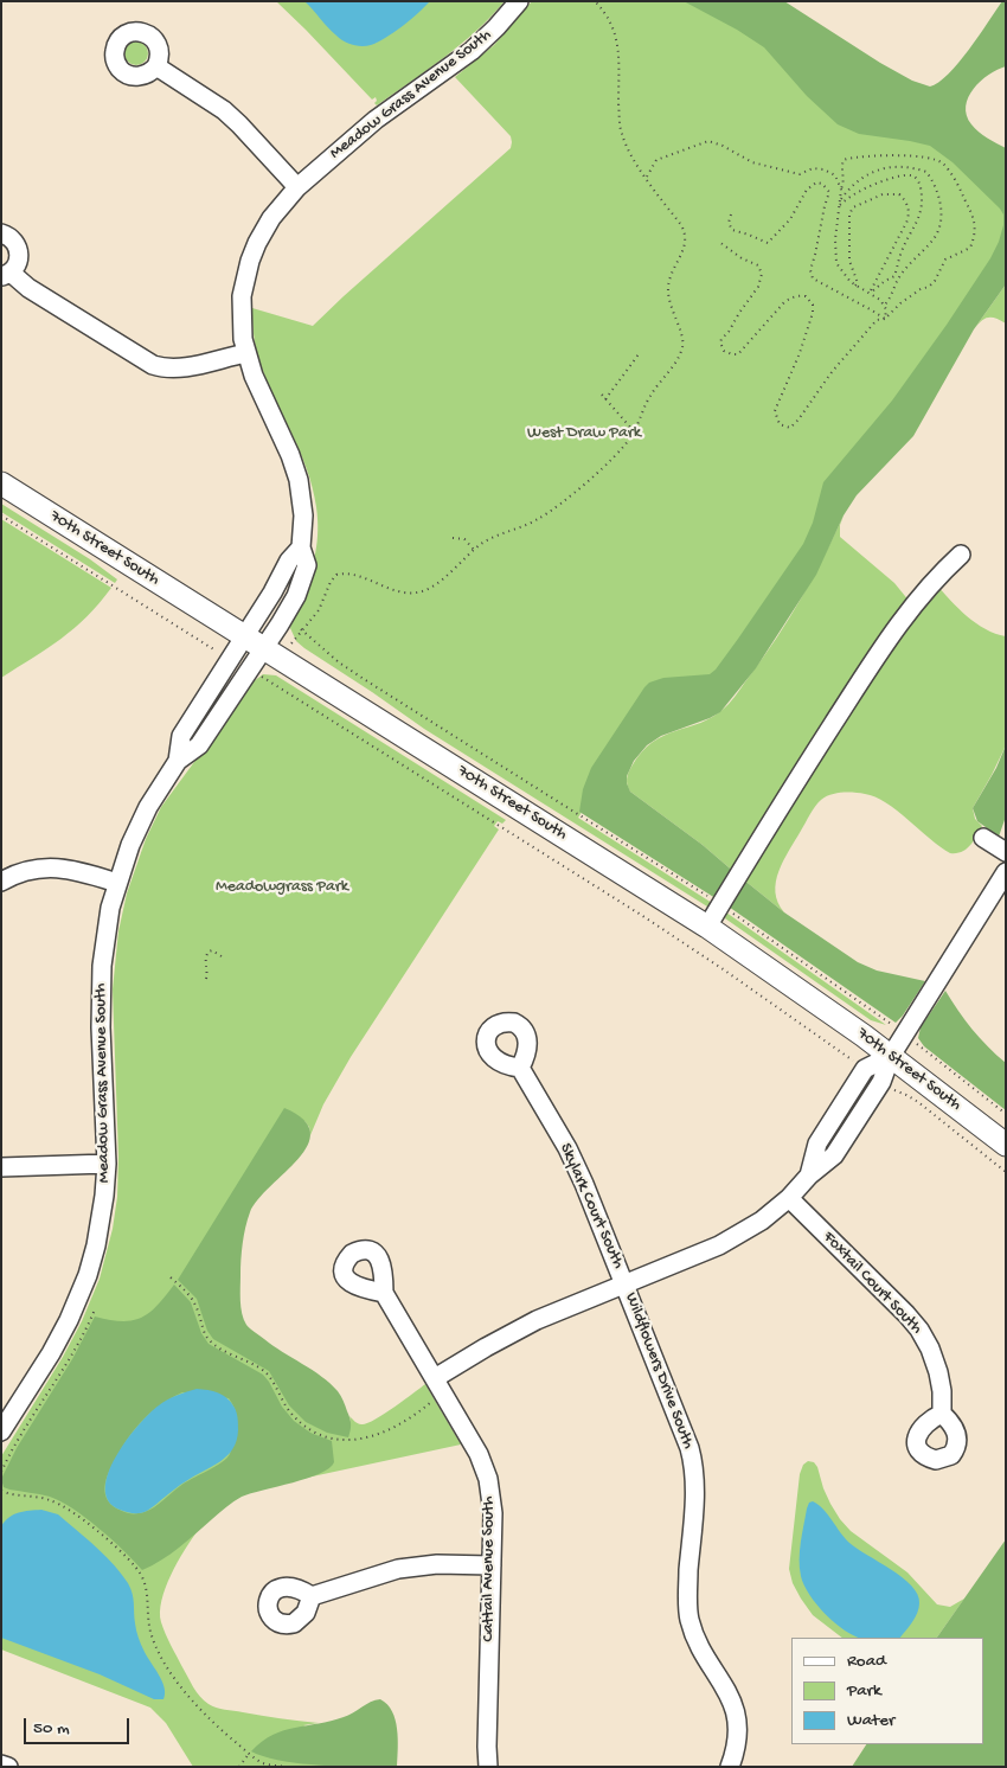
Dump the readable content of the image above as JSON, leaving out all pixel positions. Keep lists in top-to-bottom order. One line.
{"streets":{"main road":["70th Street South"],"street":["Meadow Grass Avenue South","Skylark Court South","Foxtail Court South","Wildflowers Drive South","Cattail Avenue South"]},"crossings":[["Meadow Grass Avenue South","70th Street South"],["Skylark Court South","Wildflowers Drive South"]],"parks":["West Draw Park","Meadowgrass Park"],"legend":["Road","Park","Water"],"scale_bar":"50 m"}
